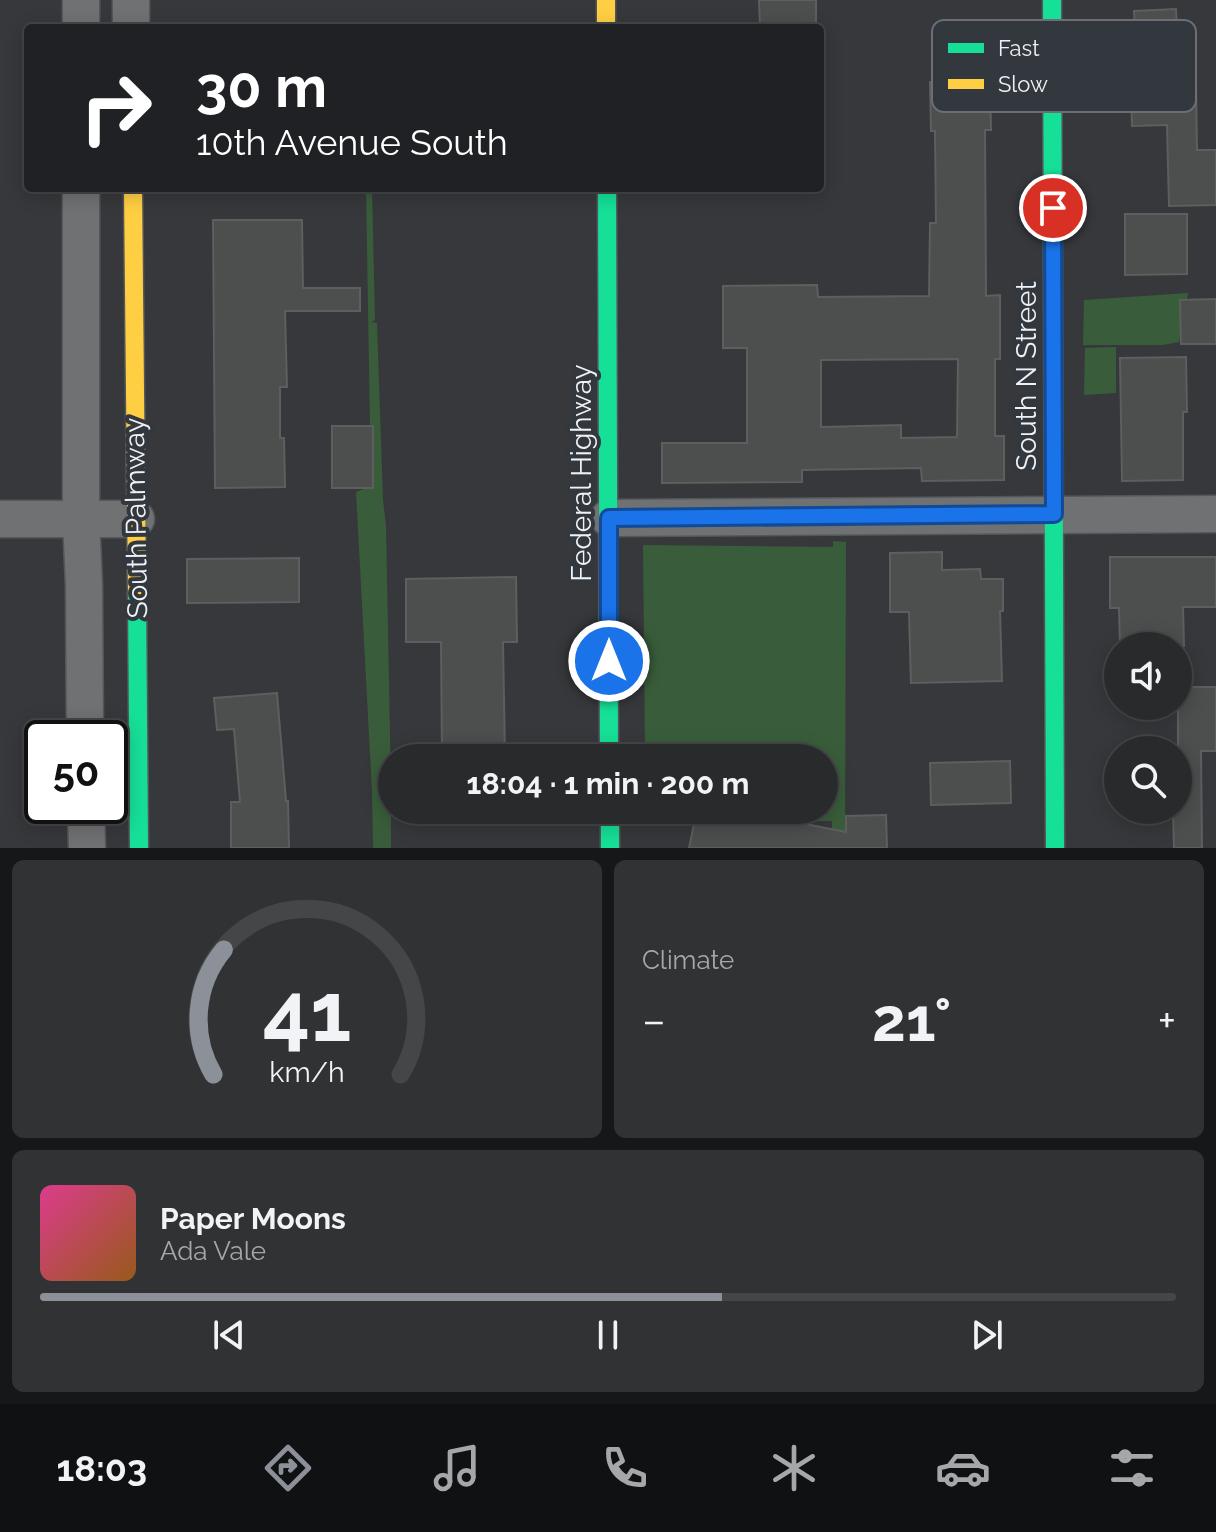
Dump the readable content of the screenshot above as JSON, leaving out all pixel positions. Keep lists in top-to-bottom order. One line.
{"streets":{"street":["South N Street","Federal Highway","South Palmway"]},"legend":["Fast","Slow"],"page":{"turn":["30 m","10th Avenue South"],"limit":"50","trip":"18:04 · 1 min · 200 m","tile":"Climate","heat":["−","21°","+"],"song":["Paper Moons","Ada Vale"],"tabs":"18:03","gauge":["41","km/h"]}}
